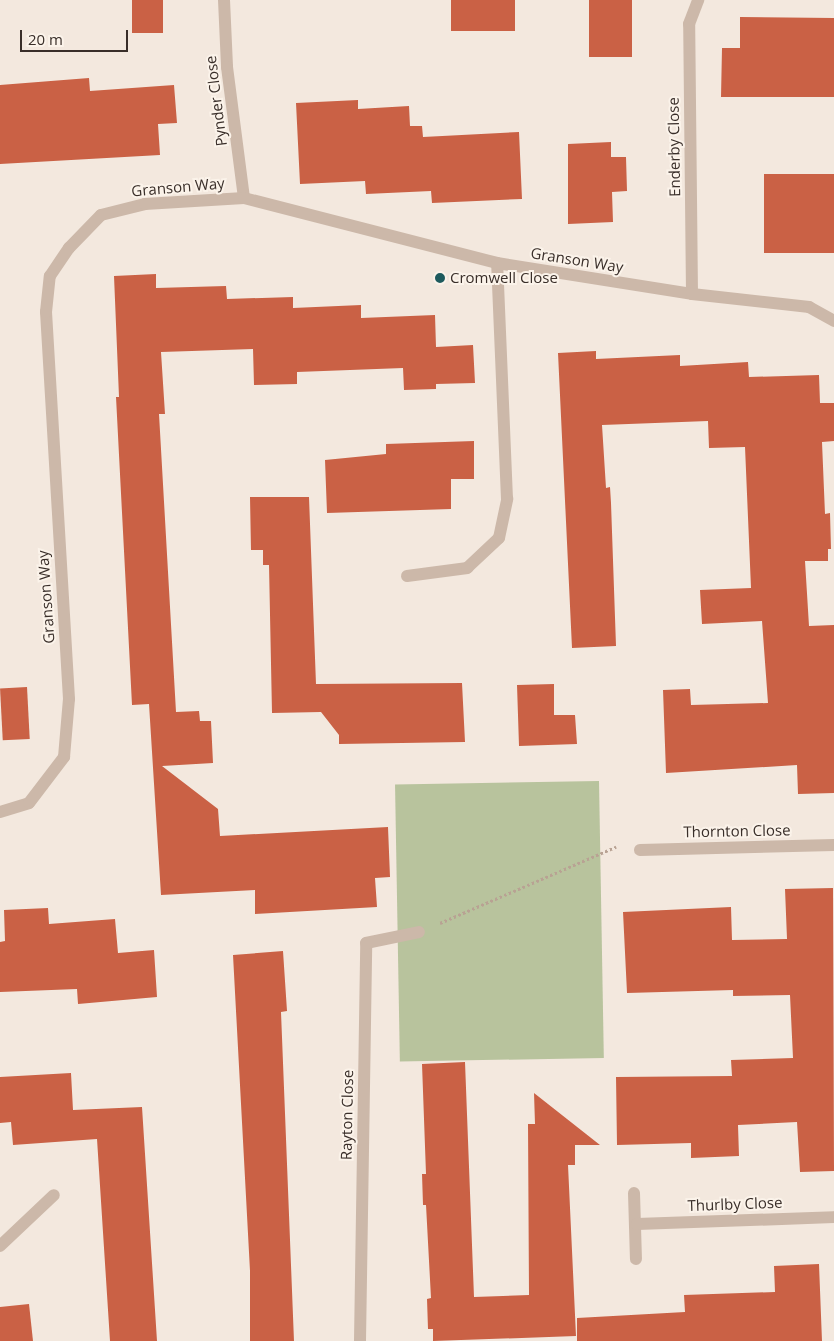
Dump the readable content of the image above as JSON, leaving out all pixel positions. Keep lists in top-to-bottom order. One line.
{"streets":{"street":["Pynder Close","Enderby Close","Granson Way","Thornton Close","Rayton Close","Thurlby Close"]},"crossings":[["Pynder Close","Granson Way"],["Enderby Close","Granson Way"]],"places":["Cromwell Close"],"scale_bar":"20 m"}
